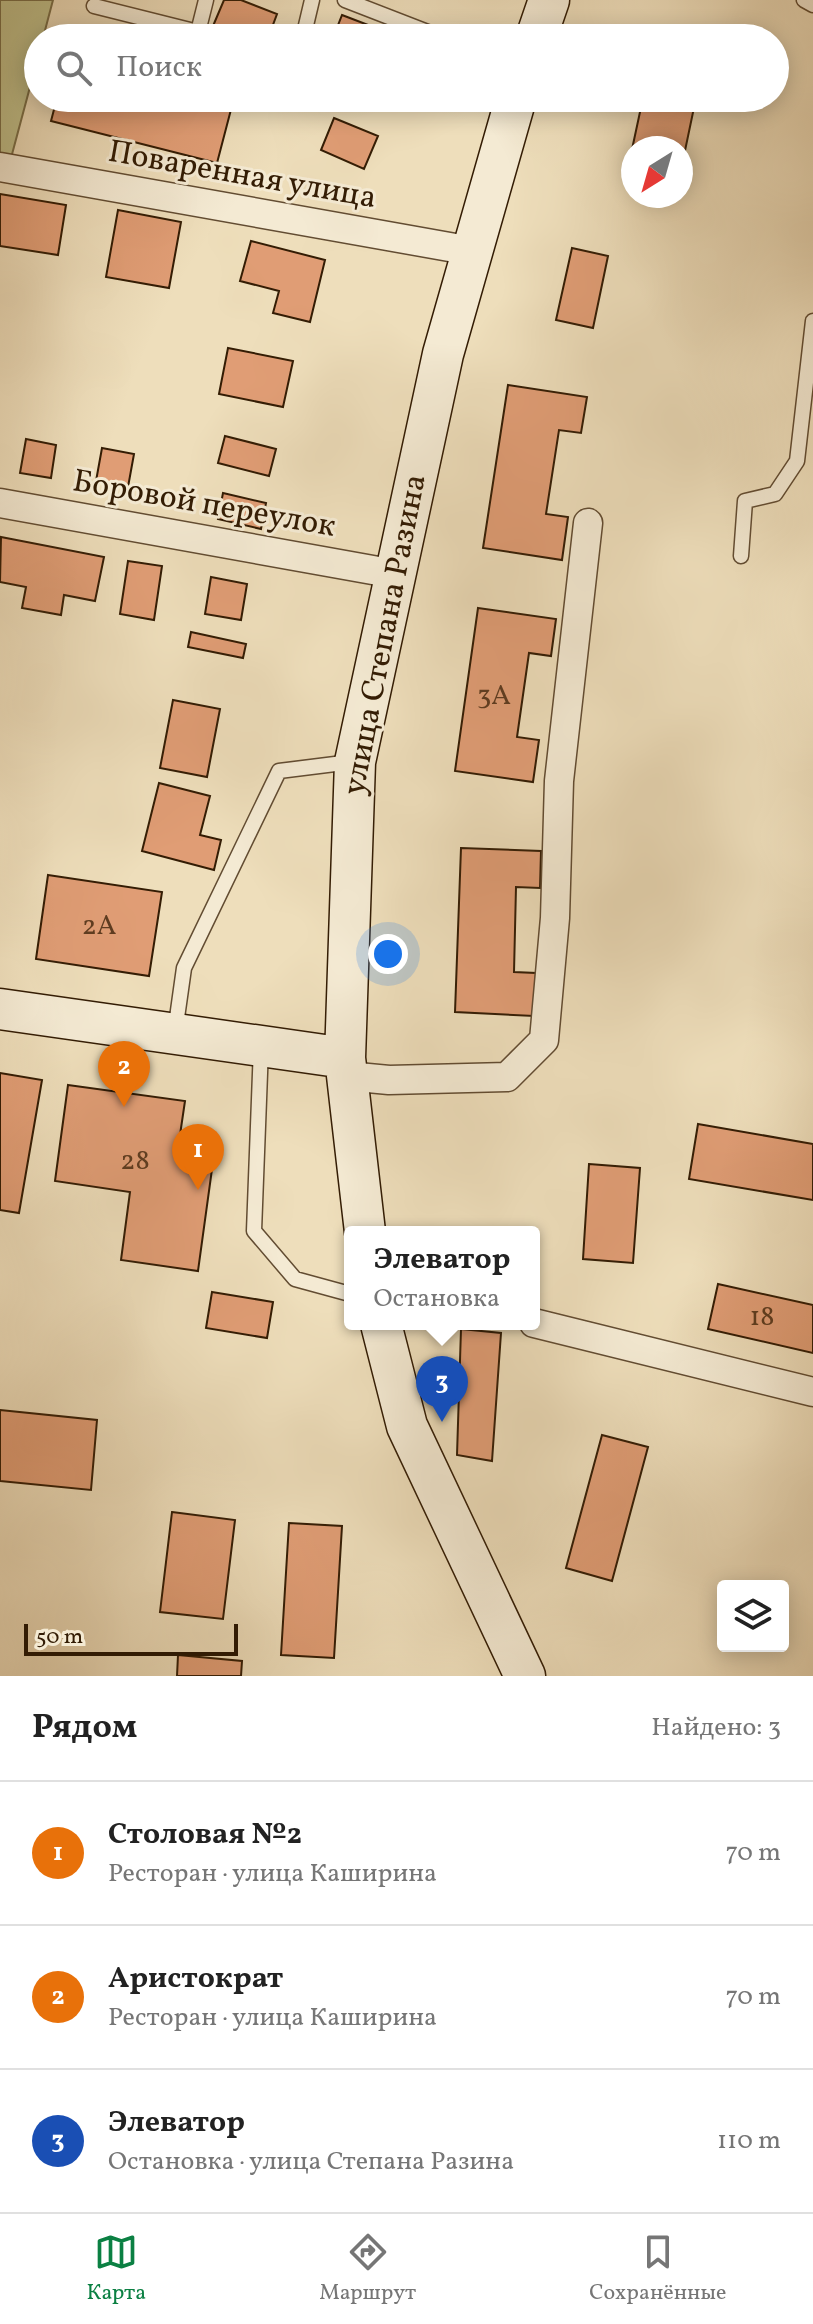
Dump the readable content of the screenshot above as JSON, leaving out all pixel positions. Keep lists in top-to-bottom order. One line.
{"streets":{"main road":["улица Степана Разина"],"street":["Поваренная улица","Боровой переулок"]},"crossings":[["Поваренная улица","улица Степана Разина"],["Боровой переулок","улица Степана Разина"]],"house_numbers":["3А","2А","28","18"],"scale_bar":"50 m","north":"bottom left","page":{"search":"Поиск","pins":["2","1","3"],"popup":["Элеватор","Остановка"],"scale":"50 m","heading":["Рядом","Найдено: 3"],"list":[{"mark":"1","name":"Столовая №2","note":"Ресторан · улица Каширина","value":"70 m"},{"mark":"2","name":"Аристократ","note":"Ресторан · улица Каширина","value":"70 m"},{"mark":"3","name":"Элеватор","note":"Остановка · улица Степана Разина","value":"110 m"}],"nav":["Карта","Маршрут","Сохранённые"]}}
